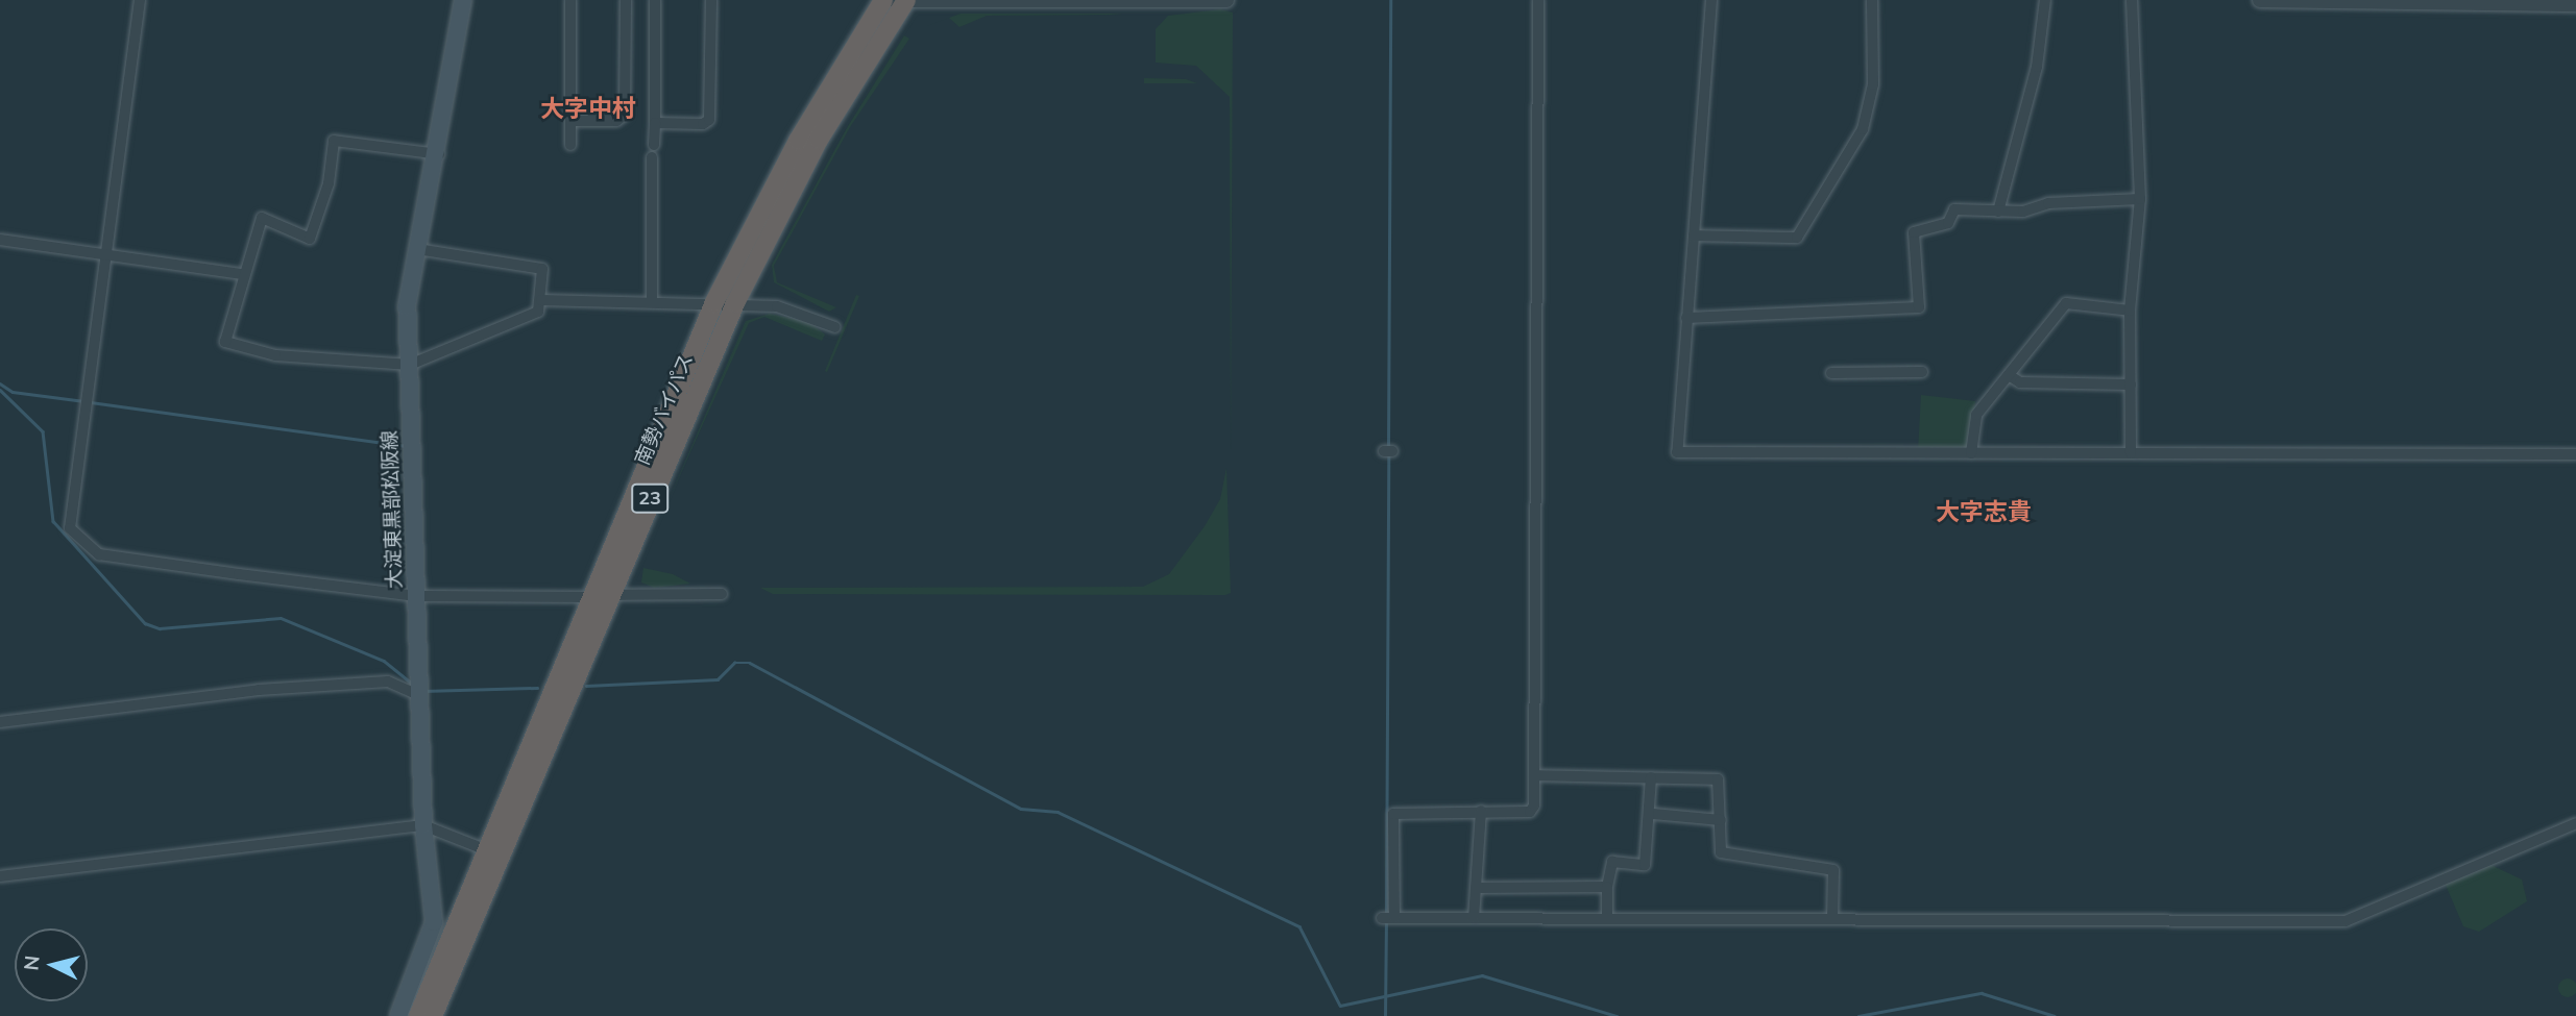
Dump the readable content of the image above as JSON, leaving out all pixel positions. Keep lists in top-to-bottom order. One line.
{"streets":{"highway":["南勢バイパス","23"],"main road":["大淀東黒部松阪線"]},"districts":["大字中村","大字志貴"],"north":"left"}
